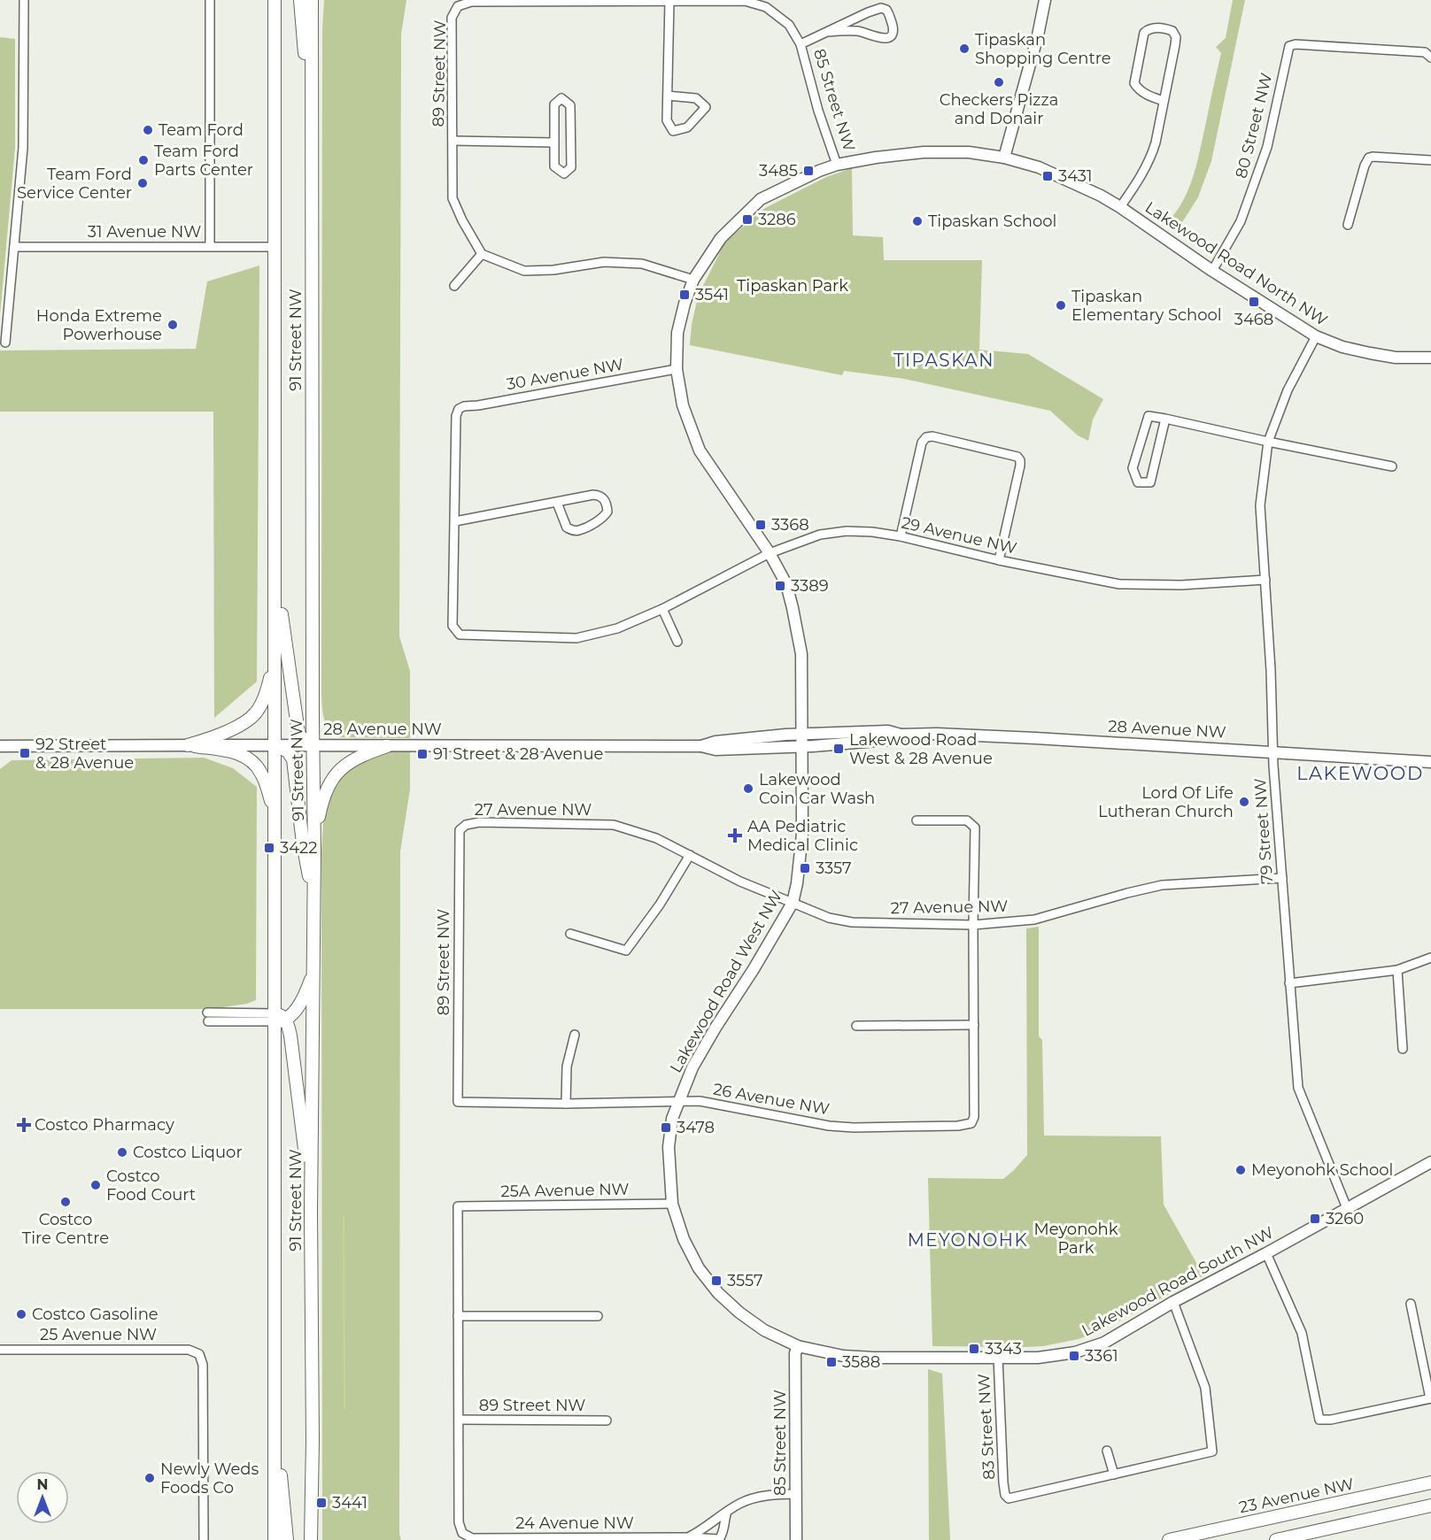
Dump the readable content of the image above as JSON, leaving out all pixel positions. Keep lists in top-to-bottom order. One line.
{"streets":{"main road":["91 Street NW","23 Avenue NW"],"street":["89 Street NW","85 Street NW","80 Street NW","31 Avenue NW","Lakewood Road North NW","30 Avenue NW","29 Avenue NW","28 Avenue NW","27 Avenue NW","79 Street NW","Lakewood Road West NW","26 Avenue NW","25A Avenue NW","Lakewood Road South NW","25 Avenue NW","83 Street NW","24 Avenue NW"]},"crossings":[["89 Street NW","85 Street NW"],["89 Street NW","27 Avenue NW"],["89 Street NW","26 Avenue NW"],["89 Street NW","25A Avenue NW"],["89 Street NW","24 Avenue NW"],["85 Street NW","Lakewood Road North NW"],["85 Street NW","Lakewood Road South NW"],["80 Street NW","Lakewood Road North NW"],["31 Avenue NW","91 Street NW"],["Lakewood Road North NW","79 Street NW"],["Lakewood Road North NW","Lakewood Road West NW"],["91 Street NW","28 Avenue NW"],["30 Avenue NW","29 Avenue NW"],["30 Avenue NW","Lakewood Road West NW"],["29 Avenue NW","79 Street NW"],["29 Avenue NW","Lakewood Road West NW"],["28 Avenue NW","79 Street NW"],["28 Avenue NW","Lakewood Road West NW"],["27 Avenue NW","79 Street NW"],["27 Avenue NW","Lakewood Road West NW"],["79 Street NW","Lakewood Road South NW"],["Lakewood Road West NW","26 Avenue NW"],["Lakewood Road West NW","25A Avenue NW"],["Lakewood Road West NW","Lakewood Road South NW"],["Lakewood Road South NW","83 Street NW"]],"districts":["TIPASKAN","LAKEWOOD","MEYONOHK"],"parks":["Tipaskan Park","Meyonohk Park"],"places":{"other":["Tipaskan Shopping Centre","Checkers Pizza and Donair","Team Ford","Team Ford Parts Center","Team Ford Service Center","Tipaskan School","Tipaskan Elementary School","Honda Extreme Powerhouse","Lakewood Coin Car Wash","Lord Of Life Lutheran Church","Costco Liquor","Meyonohk School","Costco Food Court","Costco Tire Centre","Costco Gasoline","Newly Weds Foods Co"],"transit":["3485","3431","3286","3541","3468","3368","3389","Lakewood Road West & 28 Avenue","92 Street & 28 Avenue","91 Street & 28 Avenue","3422","3357","3478","3260","3557","3343","3361","3588","3441"],"health":["AA Pediatric Medical Clinic","Costco Pharmacy"]},"north":"top"}
